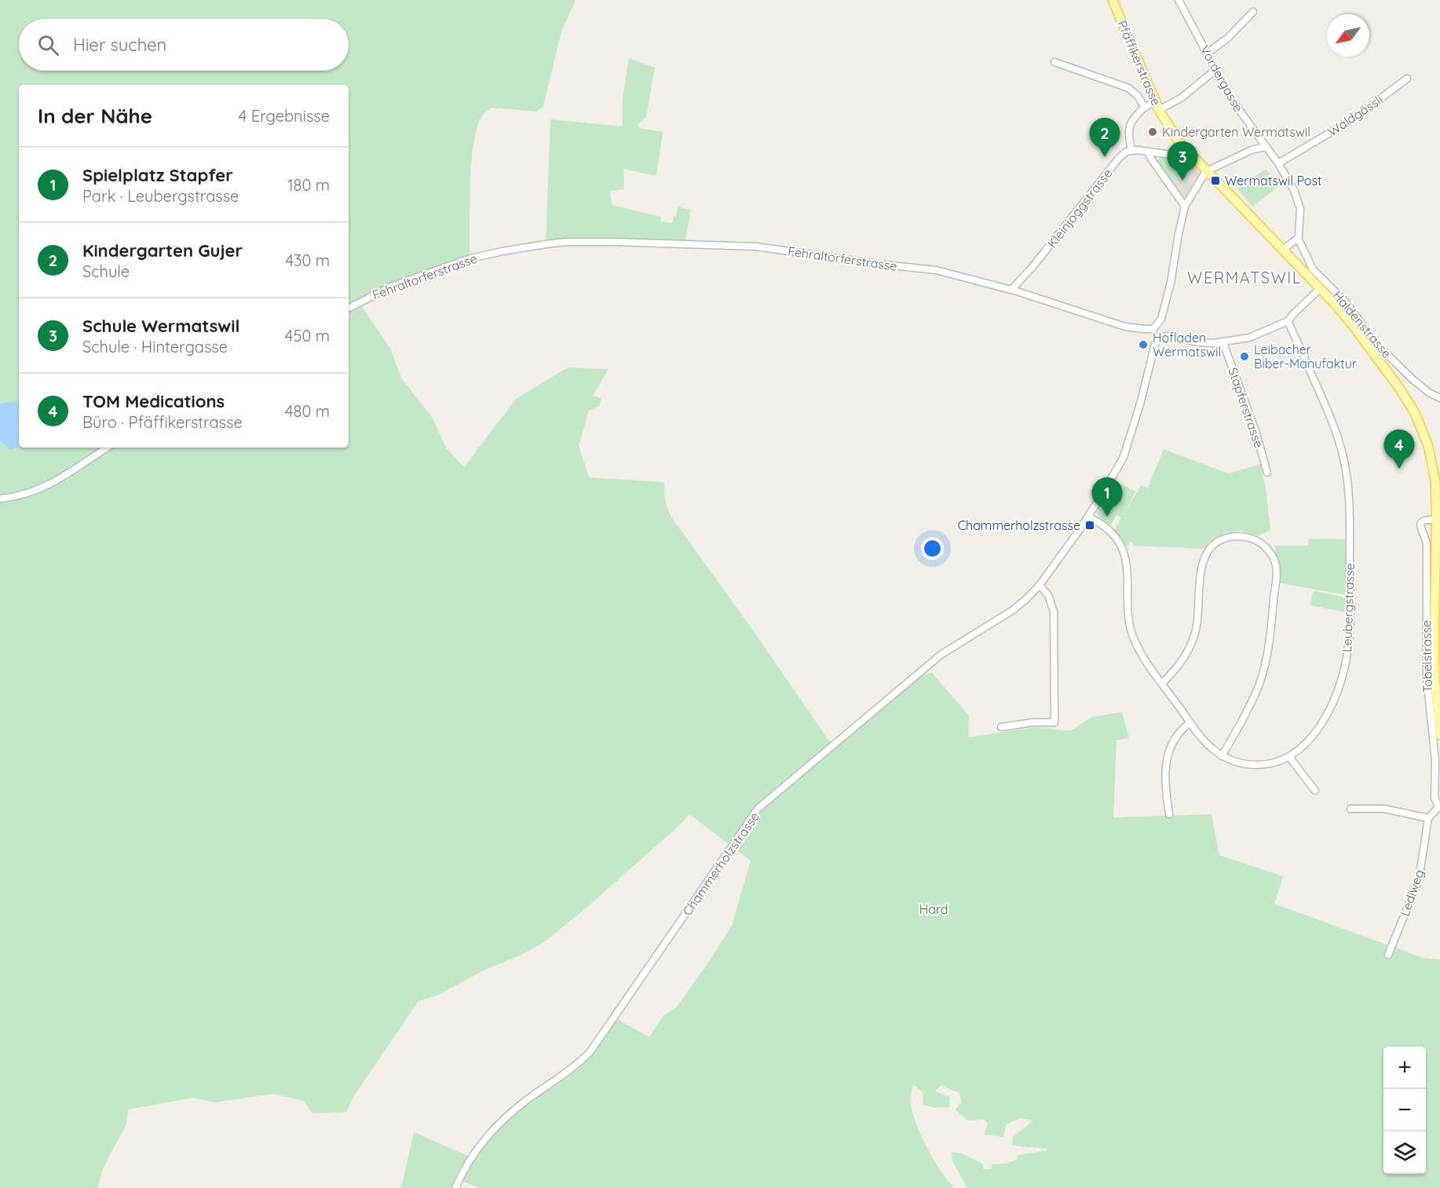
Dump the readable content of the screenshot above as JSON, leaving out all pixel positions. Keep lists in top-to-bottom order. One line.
{"streets":{"main road":["Pfäffikerstrasse"],"street":["Vordergasse","Waldgässli","Kleinjoggstrasse","Fehraltorferstrasse","Haldenstrasse","Stapferstrasse","Leubergstrasse","Tobelstrasse","Chammerholzstrasse","Lediweg"]},"crossings":[["Pfäffikerstrasse","Tobelstrasse"],["Vordergasse","Waldgässli"],["Vordergasse","Haldenstrasse"],["Kleinjoggstrasse","Fehraltorferstrasse"],["Leubergstrasse","Chammerholzstrasse"],["Tobelstrasse","Lediweg"]],"districts":["WERMATSWIL"],"parks":["Hard"],"places":{"other":["Kindergarten Wermatswil","Hofladen Wermatswil","Leibacher Biber-Manufaktur"],"transit":["Wermatswil Post","Chammerholzstrasse"]},"north":"bottom left","page":{"search":"Hier suchen","heading":["In der Nähe","4 Ergebnisse"],"pins":["2","3","4","1"],"list":[{"mark":"1","name":"Spielplatz Stapfer","note":"Park · Leubergstrasse","value":"180 m"},{"mark":"2","name":"Kindergarten Gujer","note":"Schule","value":"430 m"},{"mark":"3","name":"Schule Wermatswil","note":"Schule · Hintergasse","value":"450 m"},{"mark":"4","name":"TOM Medications","note":"Büro · Pfäffikerstrasse","value":"480 m"}],"map_buttons":["+","−"]}}
